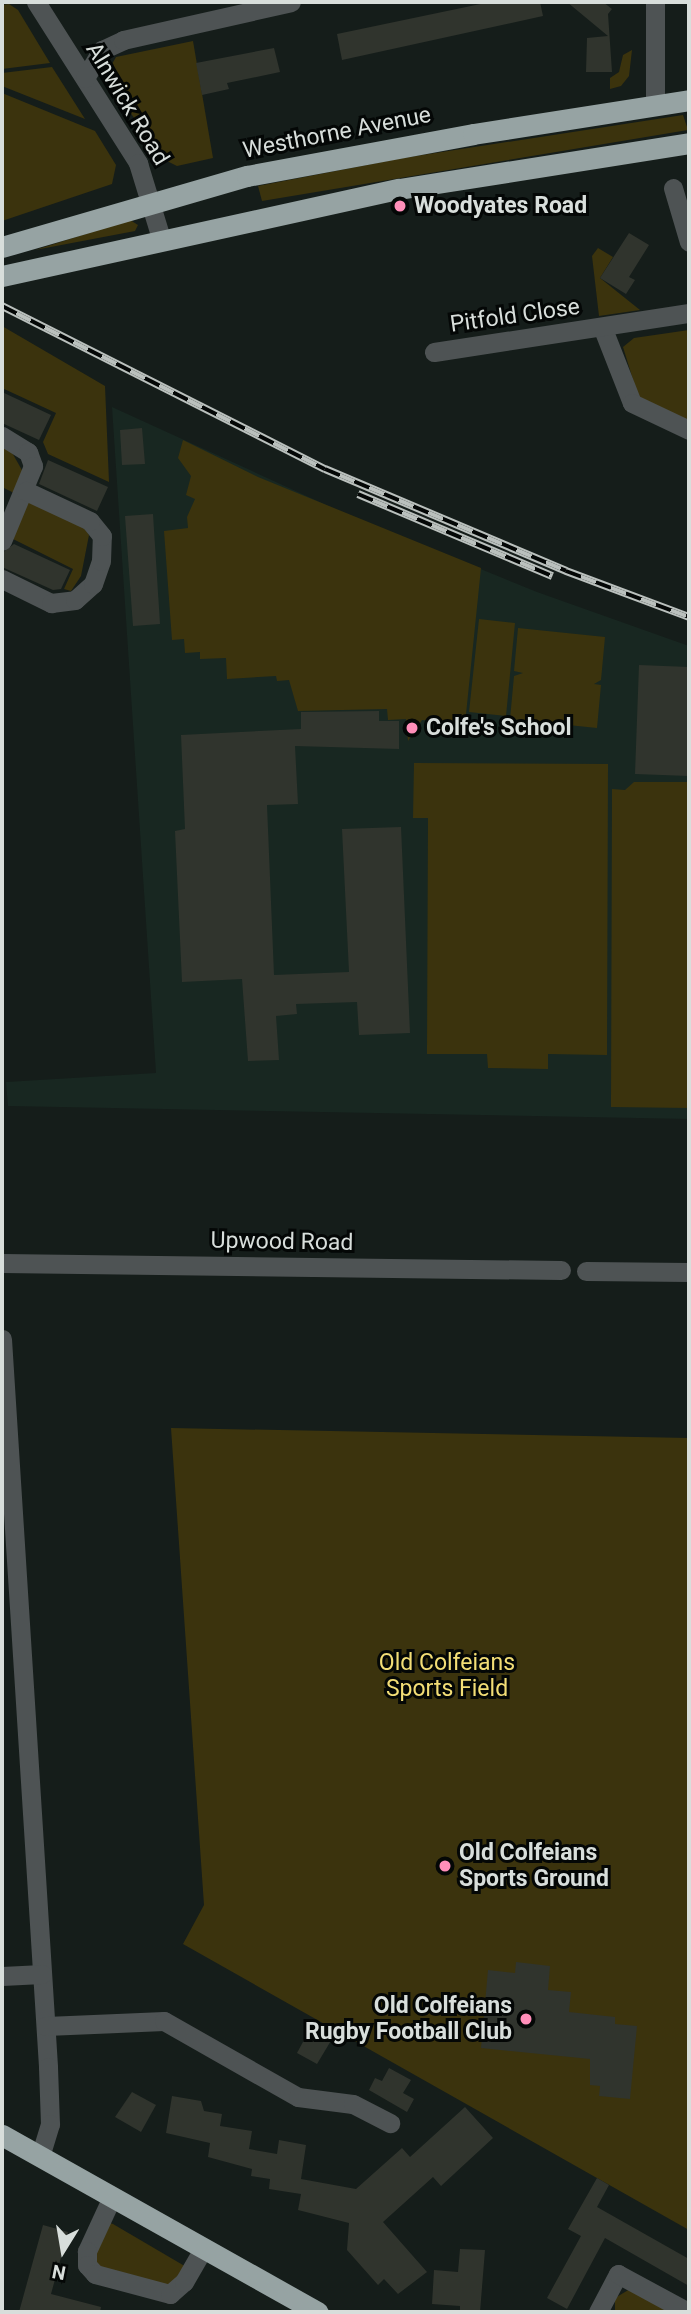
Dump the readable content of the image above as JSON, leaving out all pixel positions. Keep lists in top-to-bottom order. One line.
{"streets":{"highway":["Westhorne Avenue"],"street":["Alnwick Road","Pitfold Close","Upwood Road"]},"crossings":[["Alnwick Road","Westhorne Avenue"]],"parks":["Old Colfeians Sports Field"],"places":["Woodyates Road","Colfe's School","Old Colfeians Sports Ground","Old Colfeians Rugby Football Club"],"north":"bottom"}
